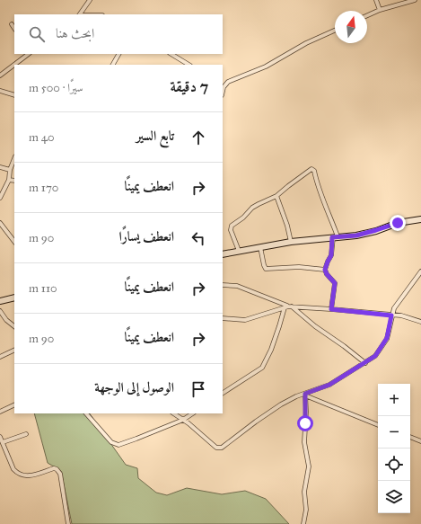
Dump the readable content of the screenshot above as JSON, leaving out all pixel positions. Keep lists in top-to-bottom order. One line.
{"north":"top","page":{"search":"ابحث هنا","heading":["7 دقيقة","سيرًا · 500 m"],"list":[["تابع السير","40 m"],["انعطف يمينًا","170 m"],["انعطف يسارًا","90 m"],["انعطف يمينًا","110 m"],["انعطف يمينًا","90 m"],"الوصول إلى الوجهة"],"map_buttons":["+","−"]}}
